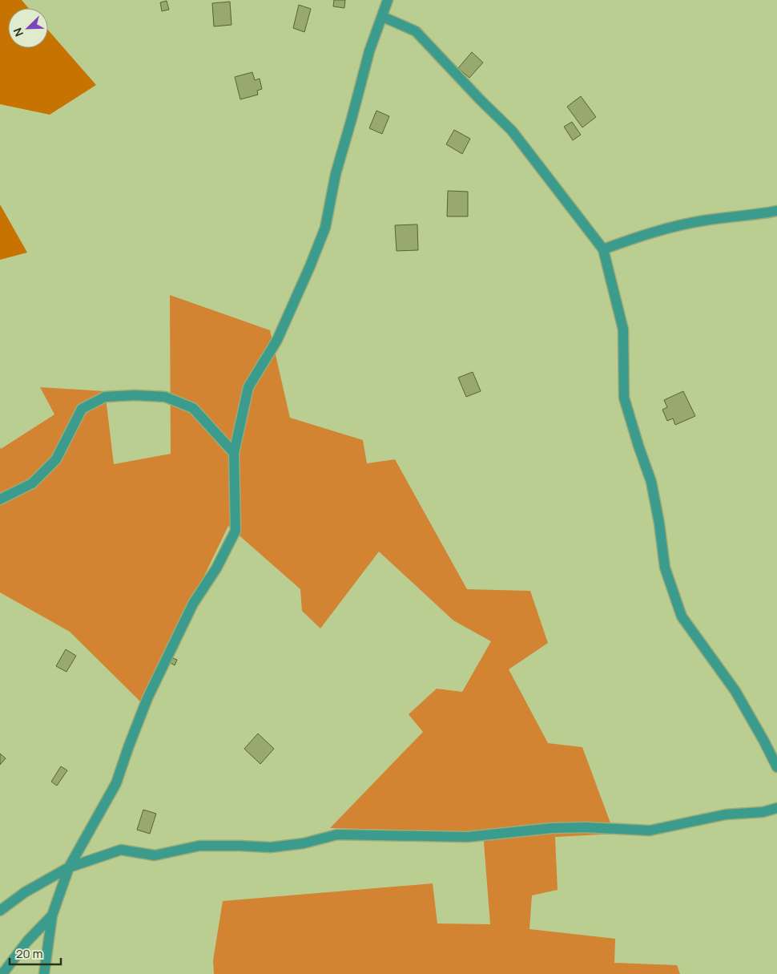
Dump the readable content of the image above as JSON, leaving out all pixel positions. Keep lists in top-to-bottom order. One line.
{"scale_bar":"20 m","north":"bottom left"}
